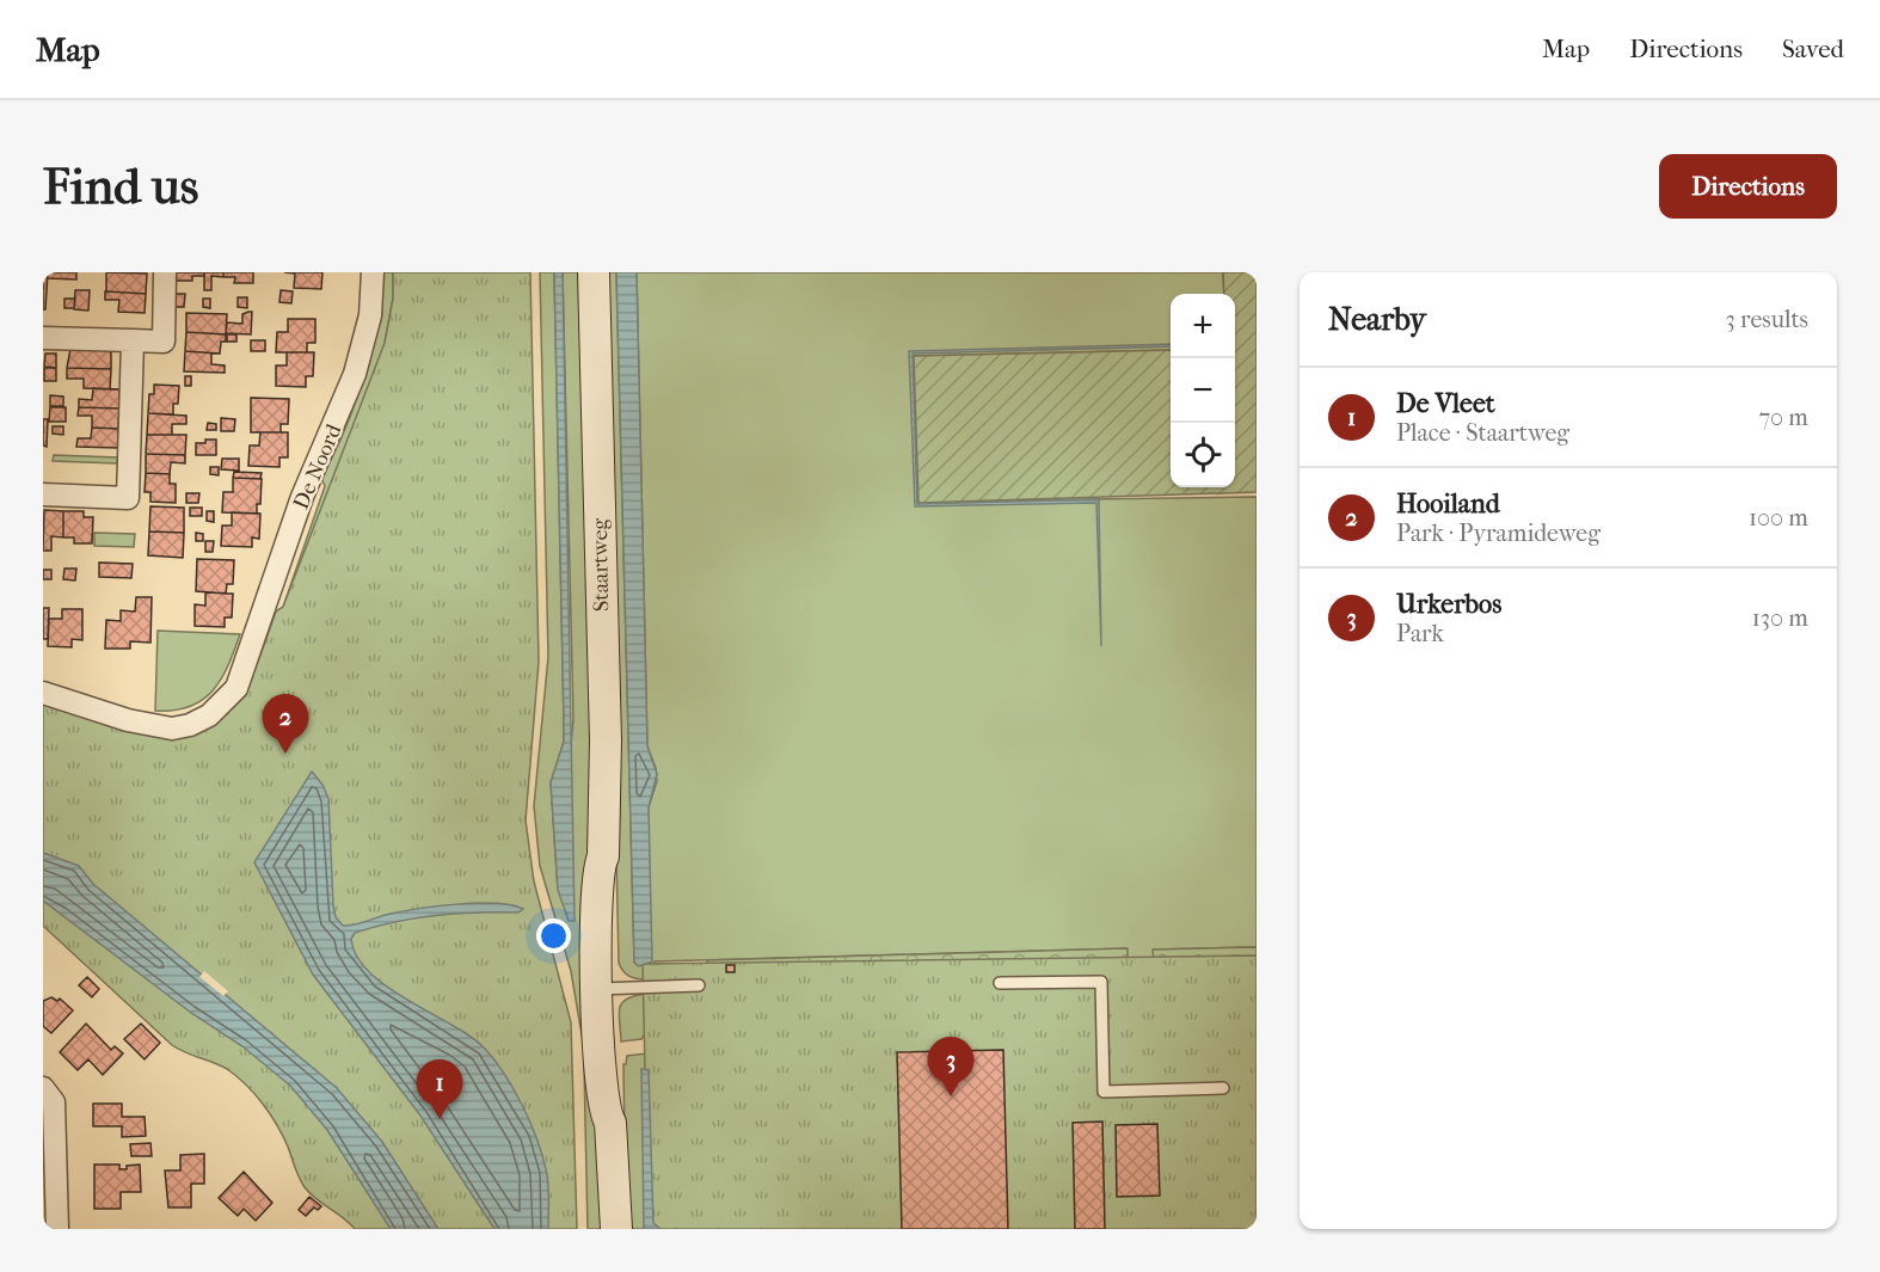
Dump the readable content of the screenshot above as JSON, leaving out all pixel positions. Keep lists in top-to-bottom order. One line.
{"streets":{"main road":["Staartweg"],"street":["De Noord"]},"page":{"header":"Map","nav":["Map","Directions","Saved"],"buttons":"Directions","title":"Find us","heading":["Nearby","3 results"],"map_buttons":["+","−"],"list":[{"mark":"1","name":"De Vleet","note":"Place · Staartweg","value":"70 m"},{"mark":"2","name":"Hooiland","note":"Park · Pyramideweg","value":"100 m"},{"mark":"3","name":"Urkerbos","note":"Park","value":"130 m"}],"pins":["2","3","1"]}}
